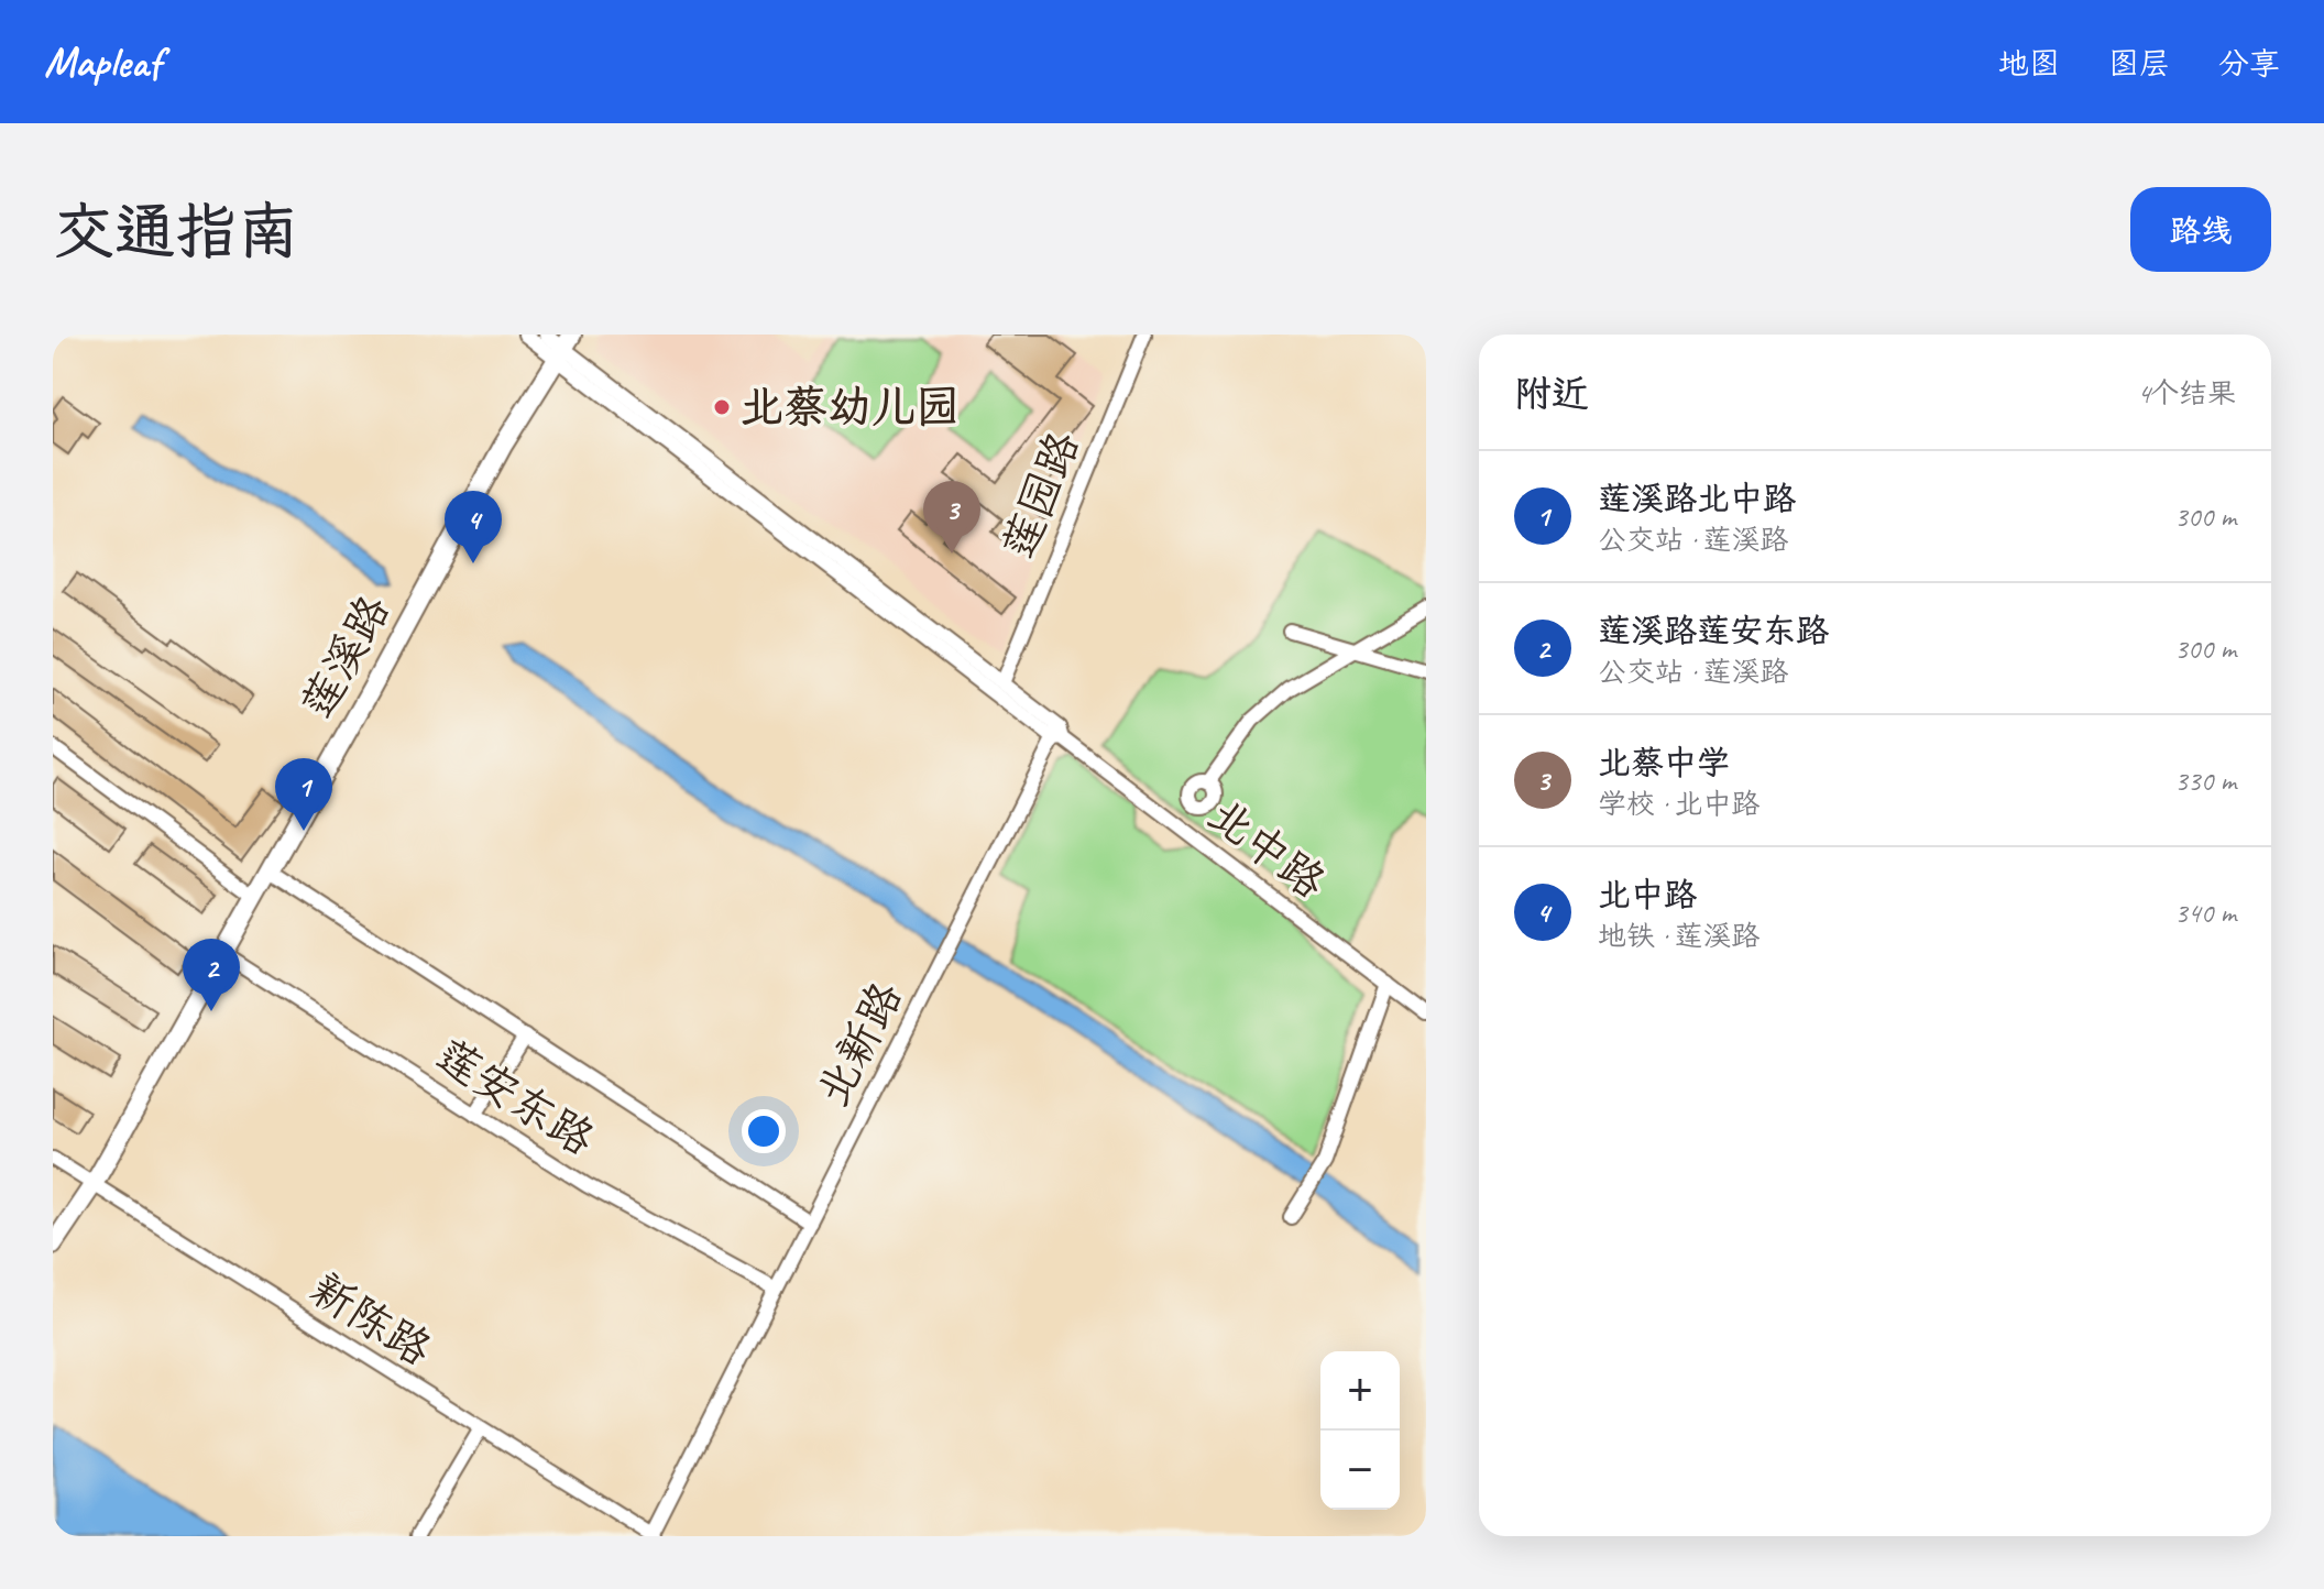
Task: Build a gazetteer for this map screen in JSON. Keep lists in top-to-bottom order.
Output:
{
  "streets": {
    "main road": ["莲溪路"],
    "street": [
      "莲园路",
      "北中路",
      "北新路",
      "莲安东路",
      "新陈路"
    ]
  },
  "crossings": [
    ["莲园路", "北中路"],
    ["莲溪路", "北中路"],
    ["莲溪路", "莲安东路"],
    ["莲溪路", "新陈路"],
    ["北中路", "北新路"],
    ["北新路", "莲安东路"],
    ["北新路", "新陈路"]
  ],
  "places": ["北蔡幼儿园"],
  "page": {
    "header": "Mapleaf",
    "nav": ["地图", "图层", "分享"],
    "buttons": "路线",
    "title": "交通指南",
    "heading": ["附近", "4个结果"],
    "list": [
      {
        "mark": "1",
        "name": "莲溪路北中路",
        "note": "公交站 · 莲溪路",
        "value": "300 m"
      },
      {
        "mark": "2",
        "name": "莲溪路莲安东路",
        "note": "公交站 · 莲溪路",
        "value": "300 m"
      },
      {
        "mark": "3",
        "name": "北蔡中学",
        "note": "学校 · 北中路",
        "value": "330 m"
      },
      {
        "mark": "4",
        "name": "北中路",
        "note": "地铁 · 莲溪路",
        "value": "340 m"
      }
    ],
    "pins": [
      "3",
      "4",
      "1",
      "2"
    ],
    "map_buttons": ["+", "−"]
  }
}
